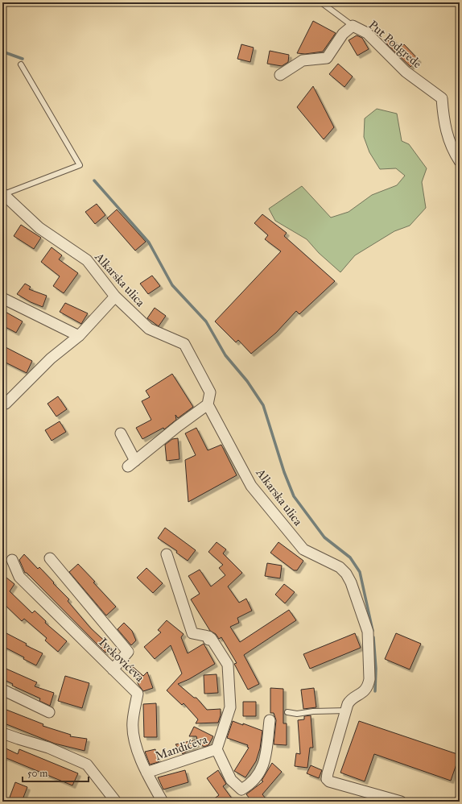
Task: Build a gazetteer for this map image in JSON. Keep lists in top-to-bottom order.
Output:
{
  "streets": {
    "street": [
      "Put Podgrede",
      "Alkarska ulica",
      "Ivekovićeva",
      "Mandićeva"
    ]
  },
  "crossings": [
    ["Ivekovićeva", "Mandićeva"]
  ],
  "scale_bar": "50 m"
}
